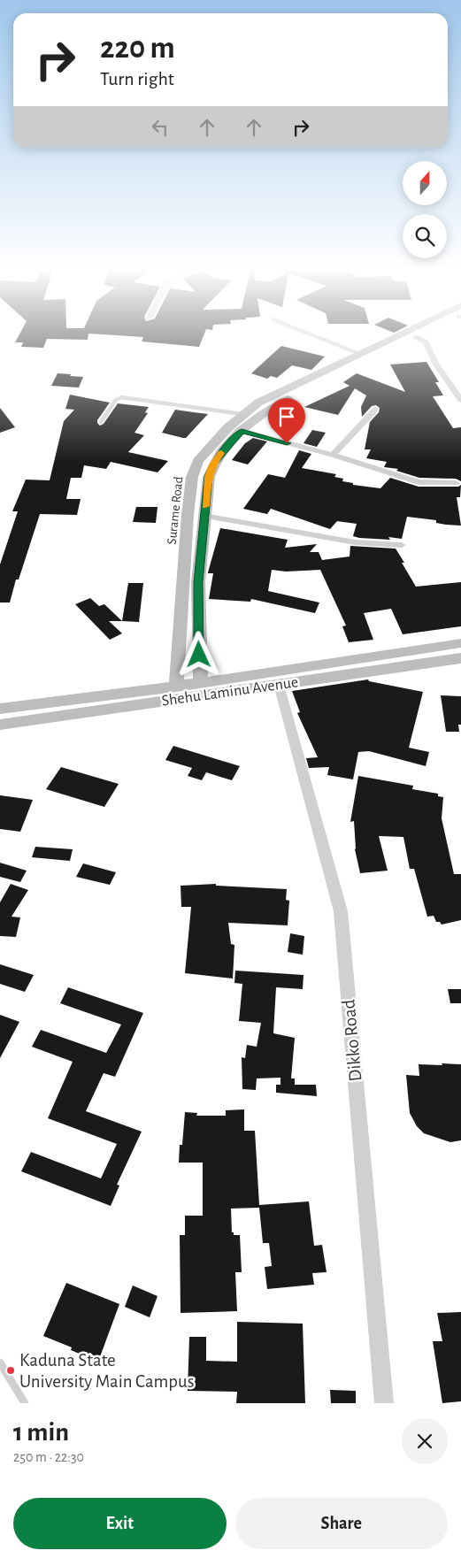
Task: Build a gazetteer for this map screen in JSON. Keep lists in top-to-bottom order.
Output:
{
  "streets": {
    "street": ["Surame Road", "Shehu Laminu Avenue", "Dikko Road"]
  },
  "crossings": [
    ["Surame Road", "Shehu Laminu Avenue"],
    ["Shehu Laminu Avenue", "Dikko Road"]
  ],
  "places": ["Kaduna State University Main Campus"],
  "north": "top",
  "page": {
    "turn": ["220 m", "Turn right"],
    "heading": ["1 min", "250 m · 22:30"],
    "buttons": ["Exit", "Share"]
  }
}
